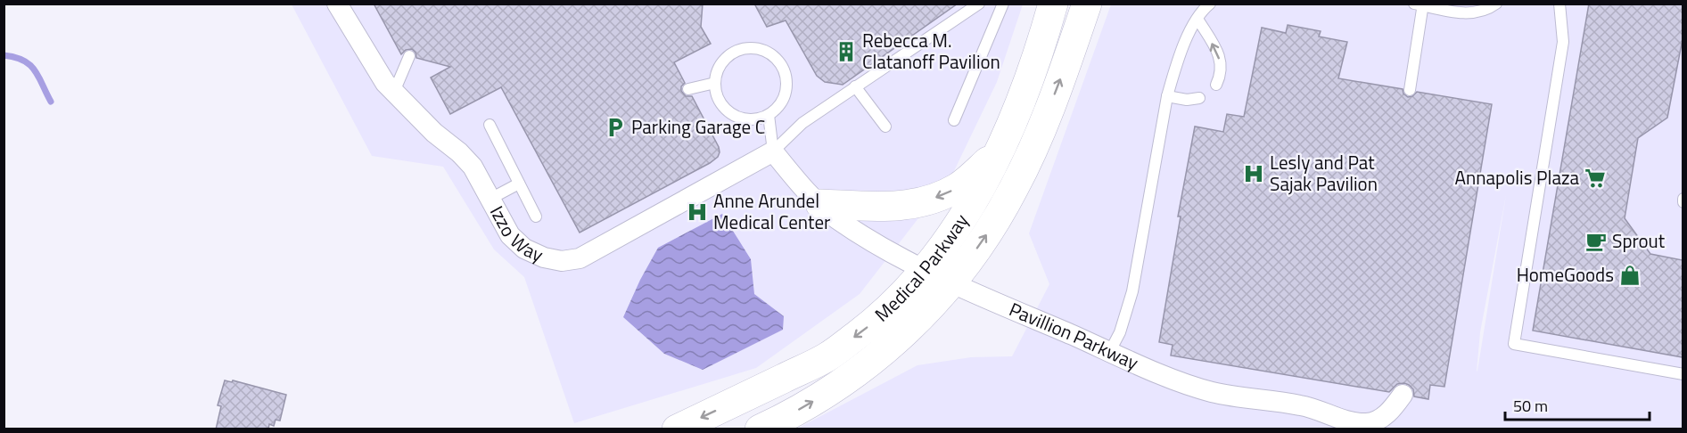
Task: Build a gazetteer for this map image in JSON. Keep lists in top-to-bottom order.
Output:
{
  "streets": {
    "main road": ["Medical Parkway"],
    "street": ["Izzo Way", "Pavillion Parkway"]
  },
  "crossings": [
    ["Izzo Way", "Pavillion Parkway"],
    ["Medical Parkway", "Pavillion Parkway"]
  ],
  "places": {
    "building": ["Rebecca M. Clatanoff Pavilion"],
    "parking": ["Parking Garage C"],
    "hospital": ["Lesly and Pat Sajak Pavilion", "Anne Arundel Medical Center"],
    "supermarket": ["Annapolis Plaza"],
    "cafe": ["Sprout"],
    "shop": ["HomeGoods"]
  },
  "scale_bar": "50 m"
}
